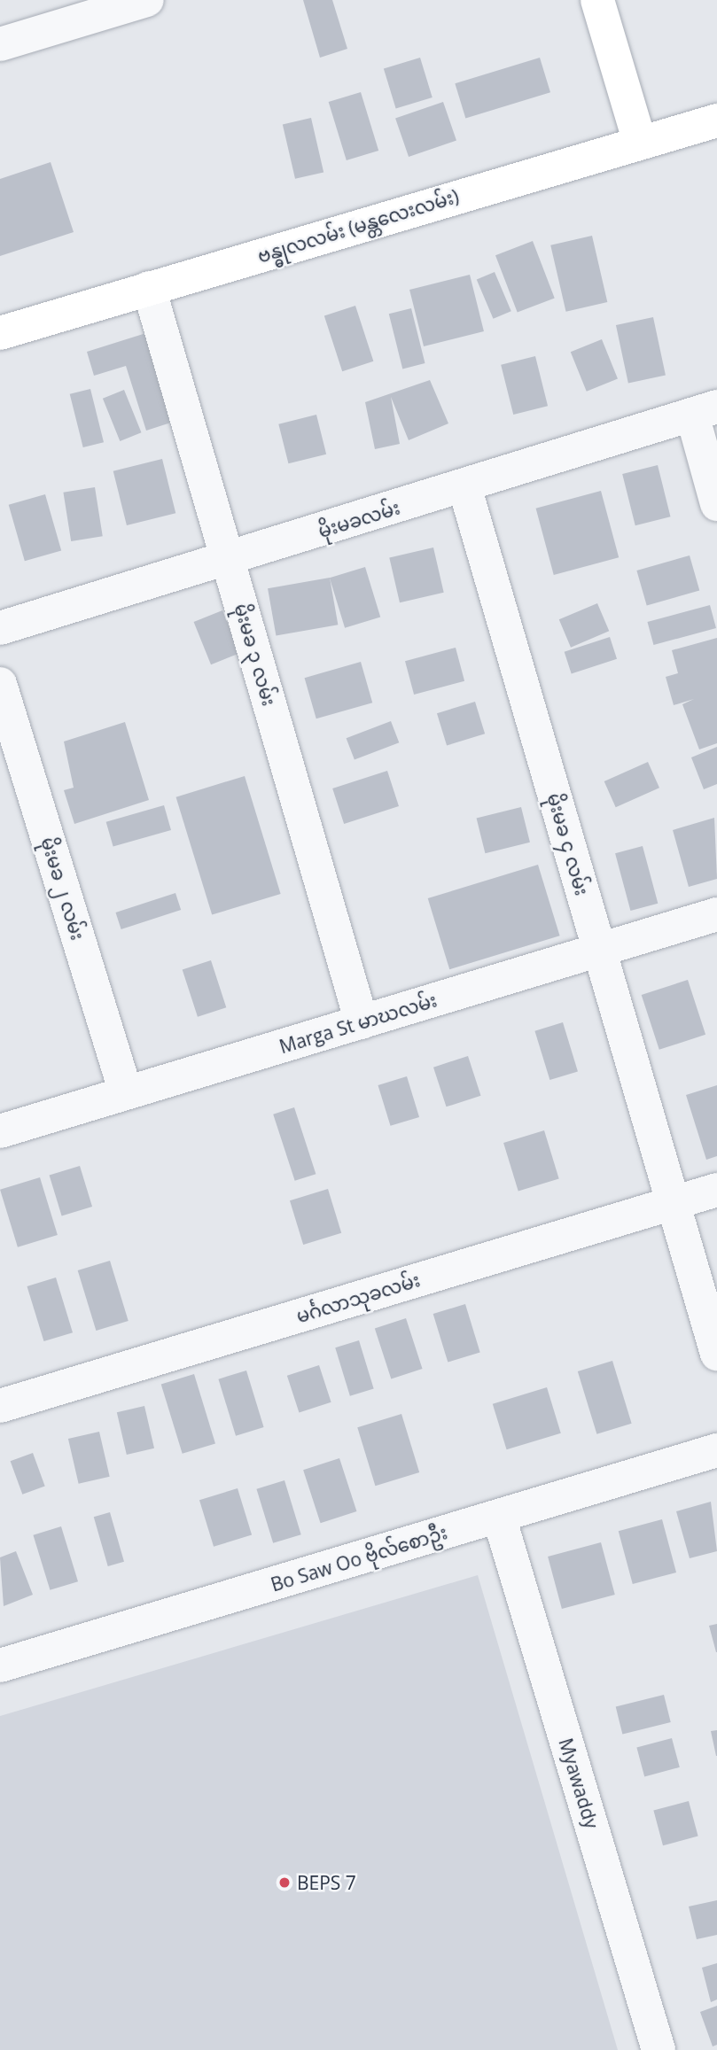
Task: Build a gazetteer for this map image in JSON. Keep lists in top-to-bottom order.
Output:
{
  "streets": {
    "street": [
      "ဗန္ဓုလလမ်း (မန္တလေးလမ်း)",
      "မိုးမခလမ်း",
      "မိုးမခ ၃ လမ်း",
      "မိုးမခ ၄ လမ်း",
      "မိုးမခ ၂ လမ်း",
      "Marga St မာဃလမ်း",
      "မင်္ဂလာသုခလမ်း",
      "Bo Saw Oo ဗိုလ်စောဦး",
      "Myawaddy"
    ]
  },
  "crossings": [
    ["ဗန္ဓုလလမ်း (မန္တလေးလမ်း)", "မိုးမခ ၃ လမ်း"],
    ["မိုးမခလမ်း", "မိုးမခ ၃ လမ်း"],
    ["မိုးမခလမ်း", "မိုးမခ ၄ လမ်း"],
    ["မိုးမခ ၃ လမ်း", "Marga St မာဃလမ်း"],
    ["မိုးမခ ၄ လမ်း", "Marga St မာဃလမ်း"],
    ["မိုးမခ ၄ လမ်း", "မင်္ဂလာသုခလမ်း"],
    ["မိုးမခ ၂ လမ်း", "Marga St မာဃလမ်း"],
    ["Bo Saw Oo ဗိုလ်စောဦး", "Myawaddy"]
  ],
  "places": ["BEPS 7"]
}
